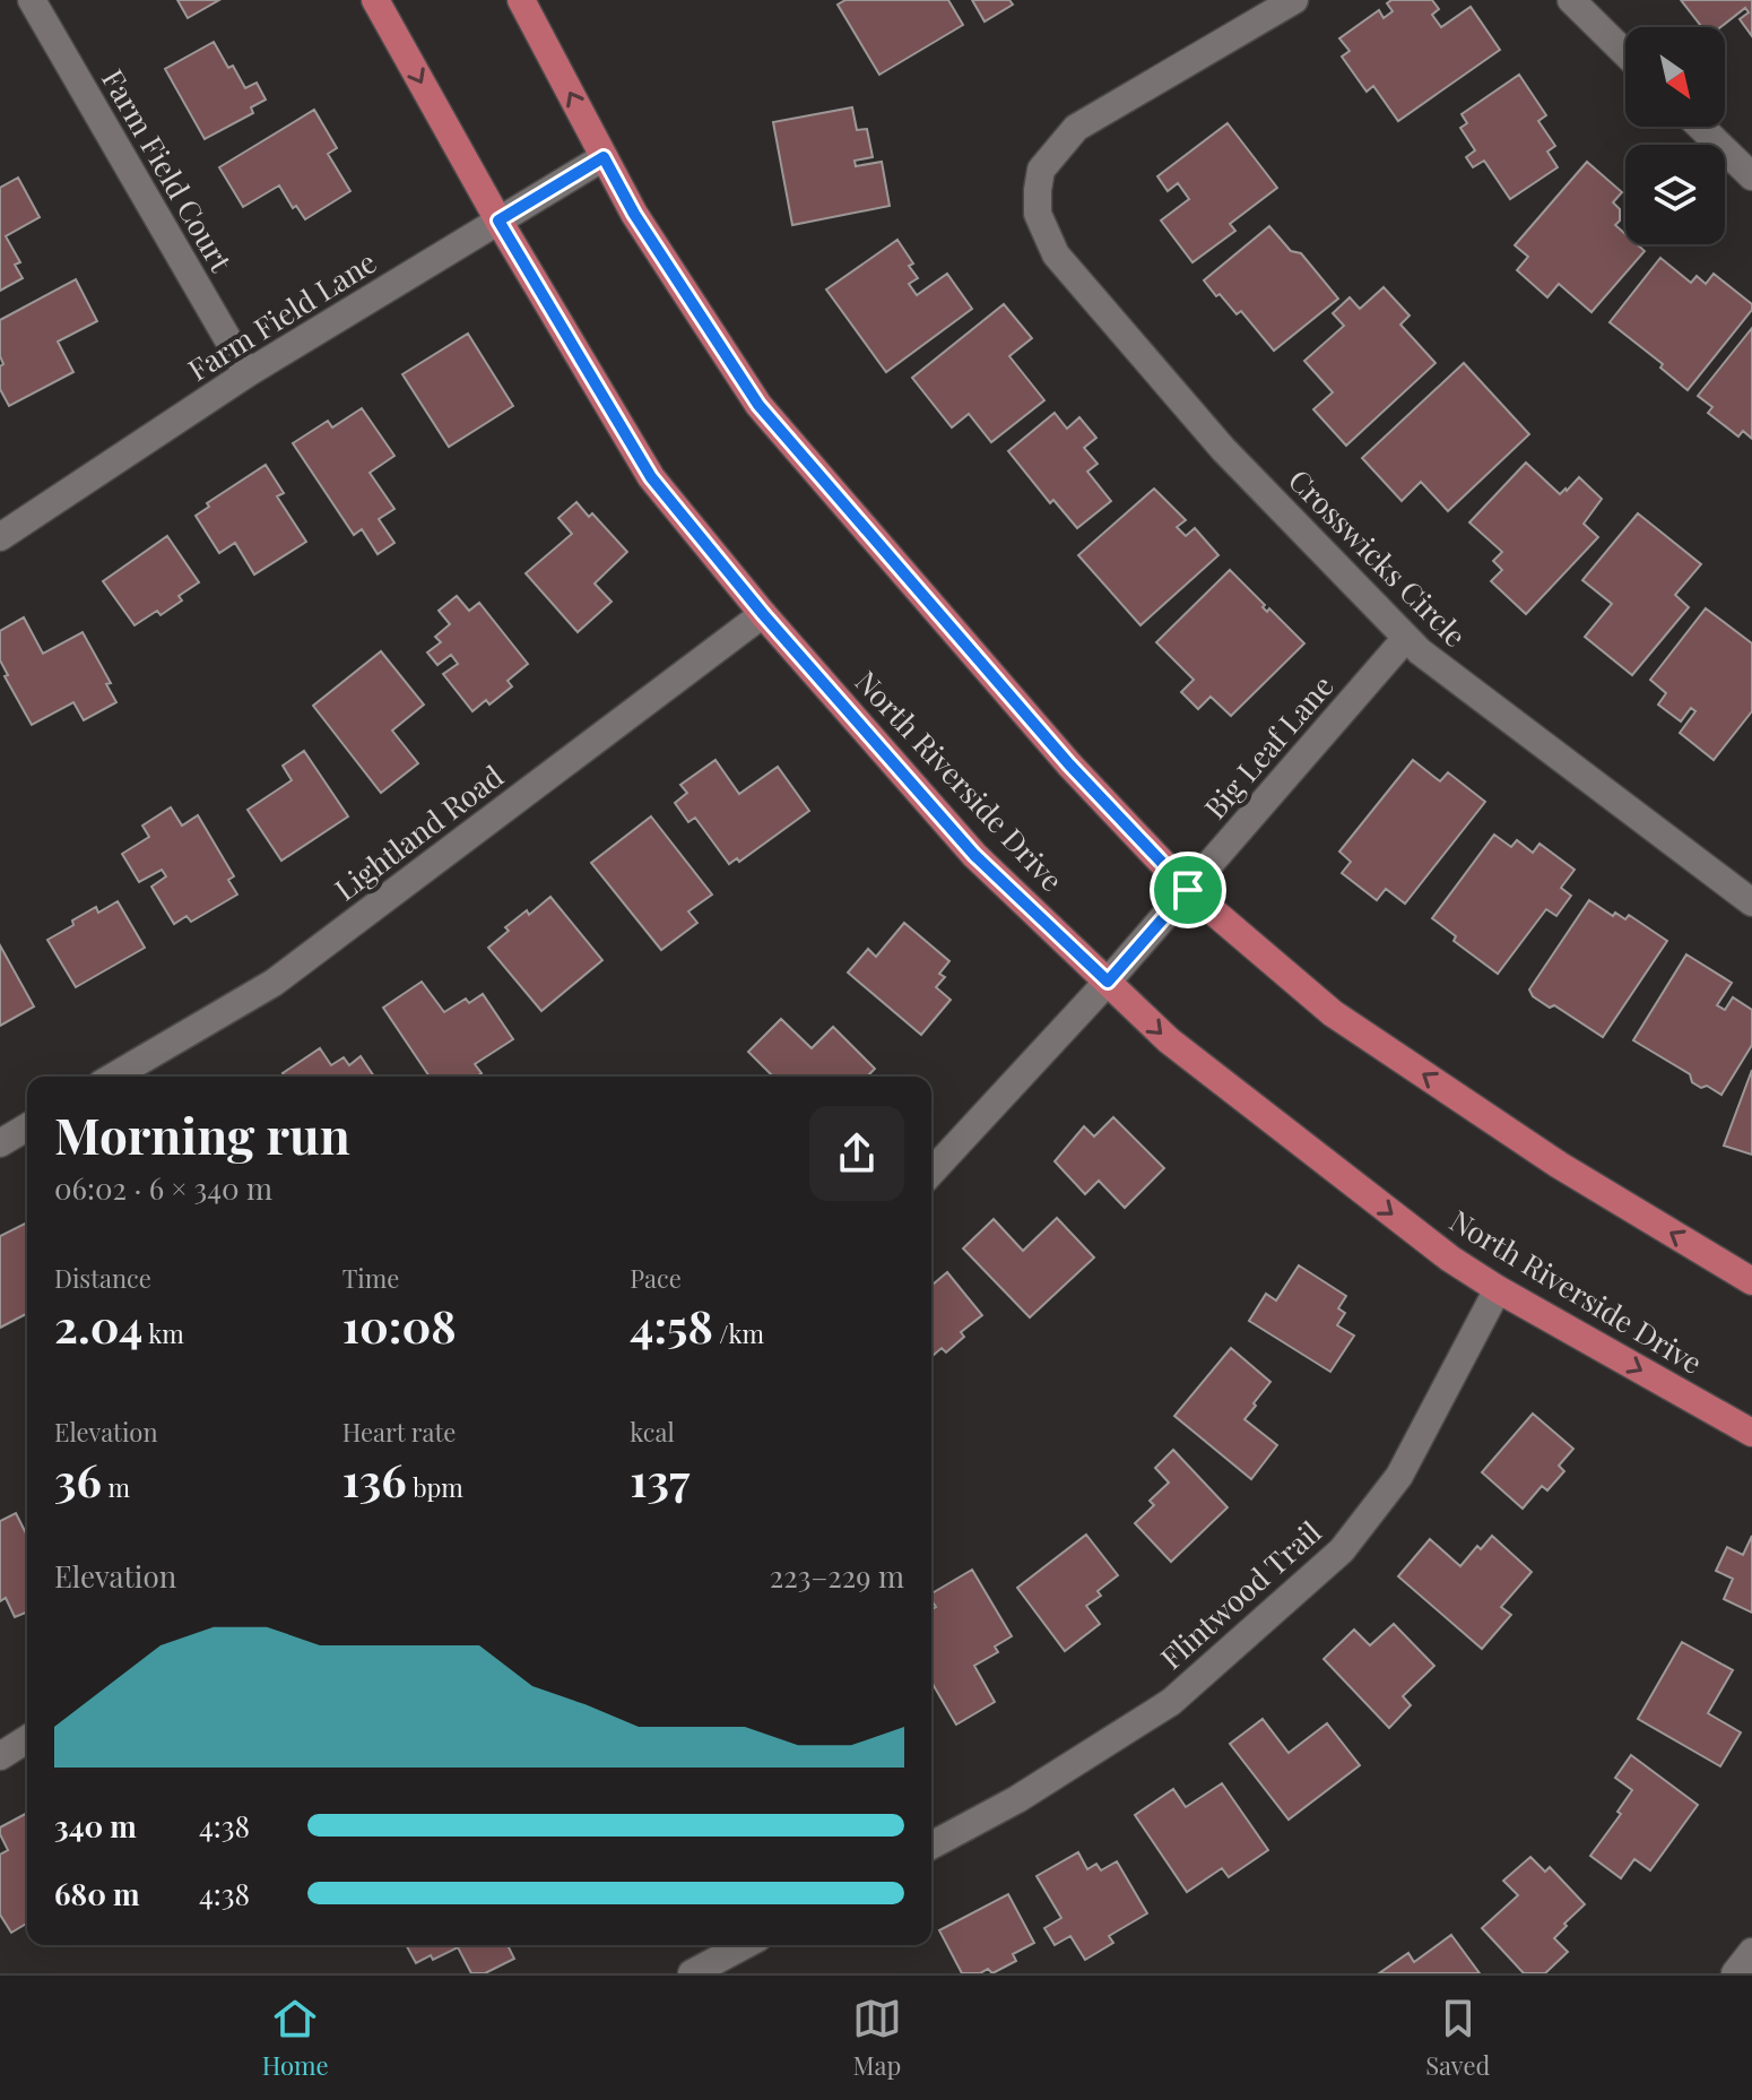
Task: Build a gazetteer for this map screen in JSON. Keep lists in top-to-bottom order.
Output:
{
  "streets": {
    "main road": ["North Riverside Drive"],
    "street": [
      "Farm Field Court",
      "Farm Field Lane",
      "Crosswicks Circle",
      "Big Leaf Lane",
      "Lightland Road",
      "Flintwood Trail"
    ]
  },
  "crossings": [
    ["Farm Field Court", "Farm Field Lane"],
    ["Farm Field Lane", "North Riverside Drive"],
    ["Crosswicks Circle", "Big Leaf Lane"],
    ["Big Leaf Lane", "North Riverside Drive"],
    ["North Riverside Drive", "Lightland Road"],
    ["North Riverside Drive", "Flintwood Trail"]
  ],
  "north": "bottom right",
  "page": {
    "heading": ["Morning run", "06:02 · 6 × 340 m"],
    "stats": [
      ["Distance", "2.04 km"],
      ["Time", "10:08"],
      ["Pace", "4:58 /km"],
      ["Elevation", "36 m"],
      ["Heart rate", "136 bpm"],
      ["kcal", "137"]
    ],
    "chart": ["Elevation", "223–229 m"],
    "list": [
      {
        "name": "340 m",
        "note": "4:38"
      },
      {
        "name": "680 m",
        "note": "4:38"
      }
    ],
    "tabs": ["Home", "Map", "Saved"]
  }
}
